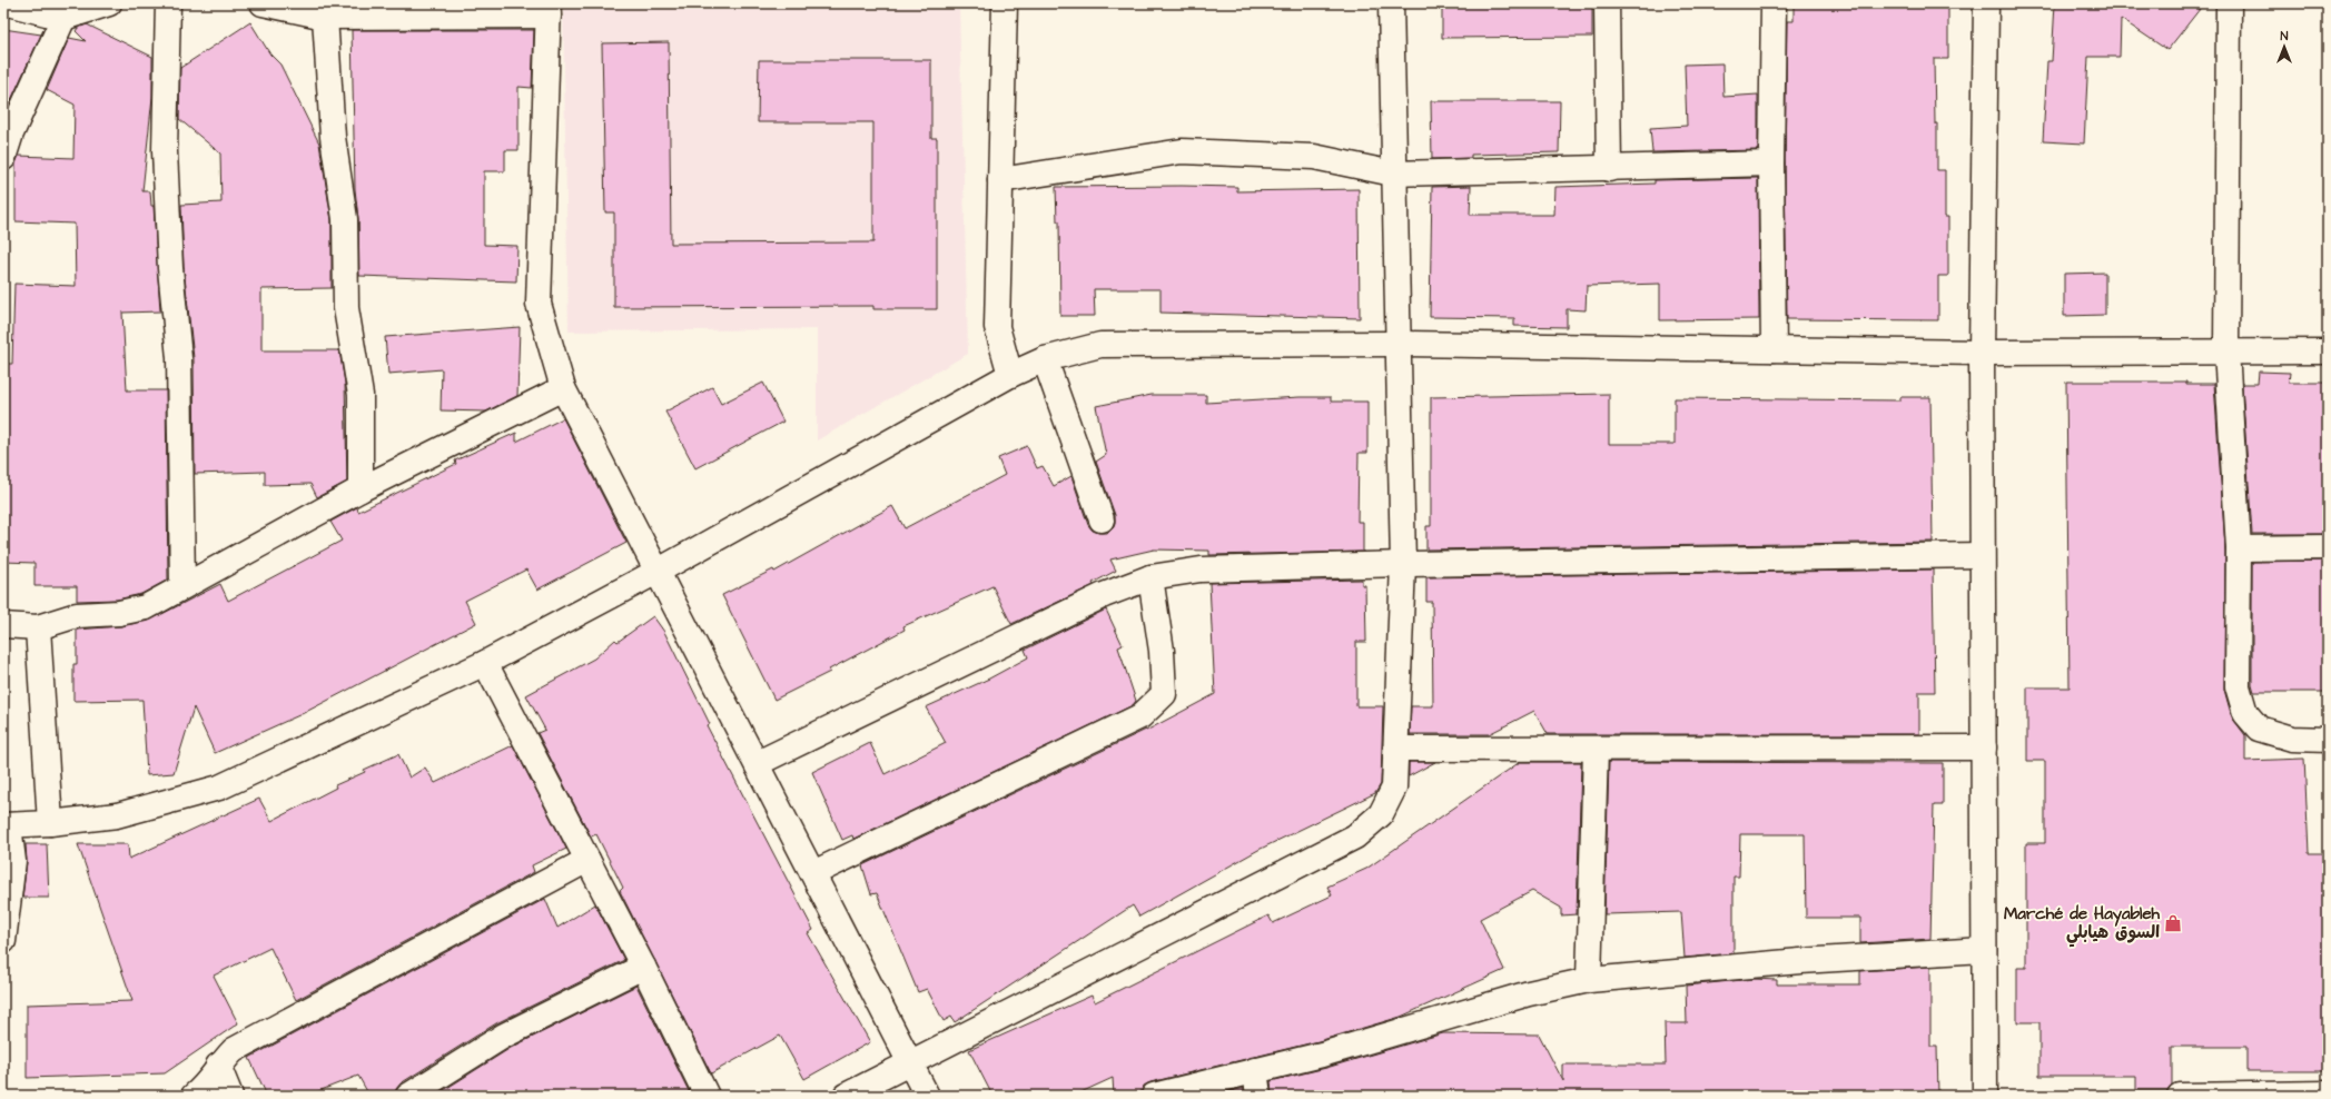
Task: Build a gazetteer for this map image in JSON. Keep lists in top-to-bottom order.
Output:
{
  "places": {
    "shop": ["Marché de Hayableh السوق هيابلي"]
  },
  "north": "top"
}
